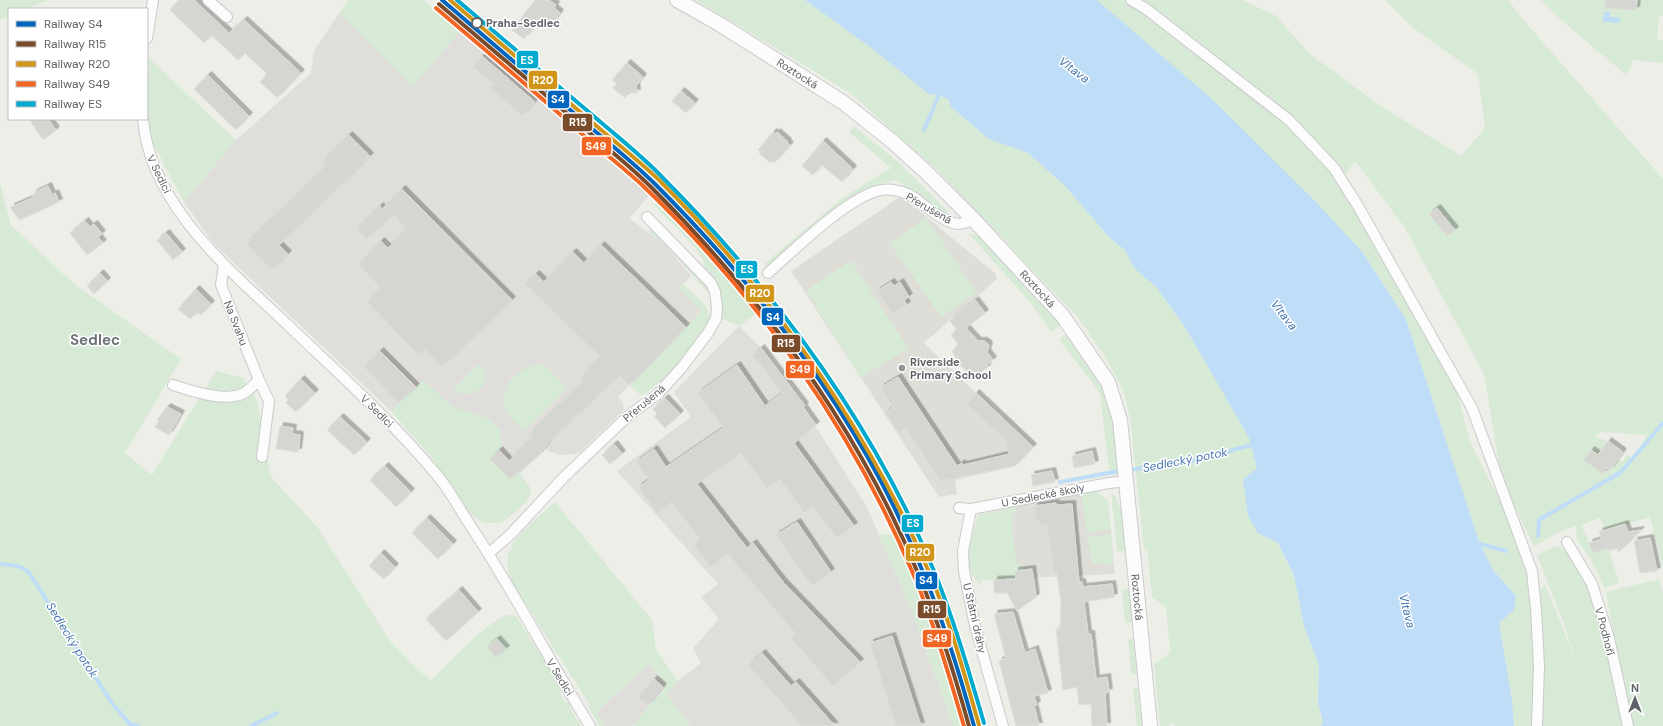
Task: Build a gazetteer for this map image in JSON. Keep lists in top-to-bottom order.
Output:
{
  "streets": {
    "main road": ["Roztocká"],
    "street": [
      "V Sedlci",
      "Přerušená",
      "Na Svahu",
      "U Sedlecké školy",
      "U Státní dráhy",
      "V Podhoří"
    ]
  },
  "crossings": [
    ["Roztocká", "Přerušená"],
    ["Roztocká", "U Sedlecké školy"],
    ["V Sedlci", "Přerušená"],
    ["V Sedlci", "Na Svahu"],
    ["U Sedlecké školy", "U Státní dráhy"]
  ],
  "districts": ["Sedlec"],
  "water": ["Vltava", "Sedlecký potok"],
  "places": ["Praha-Sedlec", "Riverside Primary School"],
  "lines": [
    "rail line S4",
    "rail line R20",
    "rail line ES",
    "rail line R15",
    "rail line S49"
  ],
  "legend": [
    "Railway S4",
    "Railway R15",
    "Railway R20",
    "Railway S49",
    "Railway ES"
  ],
  "north": "top"
}
